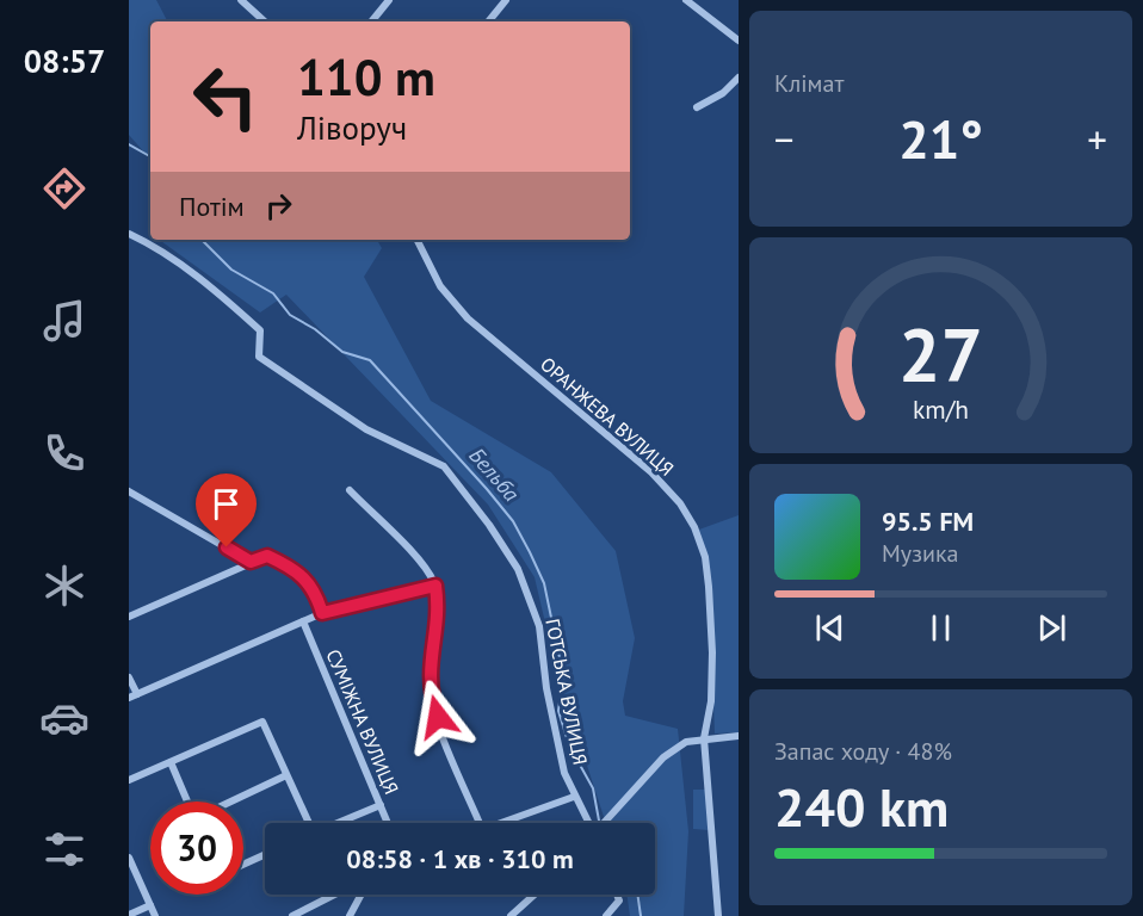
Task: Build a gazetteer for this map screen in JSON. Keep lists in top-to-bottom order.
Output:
{
  "streets": {
    "street": ["ОРАНЖЕВА ВУЛИЦЯ", "ГОТСЬКА ВУЛИЦЯ", "СУМІЖНА ВУЛИЦЯ"]
  },
  "water": ["Бельба"],
  "page": {
    "tabs": "08:57",
    "tile": [
      "Клімат",
      ["Запас ходу · 48%", "240 km"]
    ],
    "turn": ["110 m", "Ліворуч"],
    "heat": ["−", "21°", "+"],
    "then": "Потім",
    "song": ["95.5 FM", "Музика"],
    "limit": "30",
    "trip": "08:58 · 1 хв · 310 m",
    "gauge": ["27", "km/h"]
  }
}
